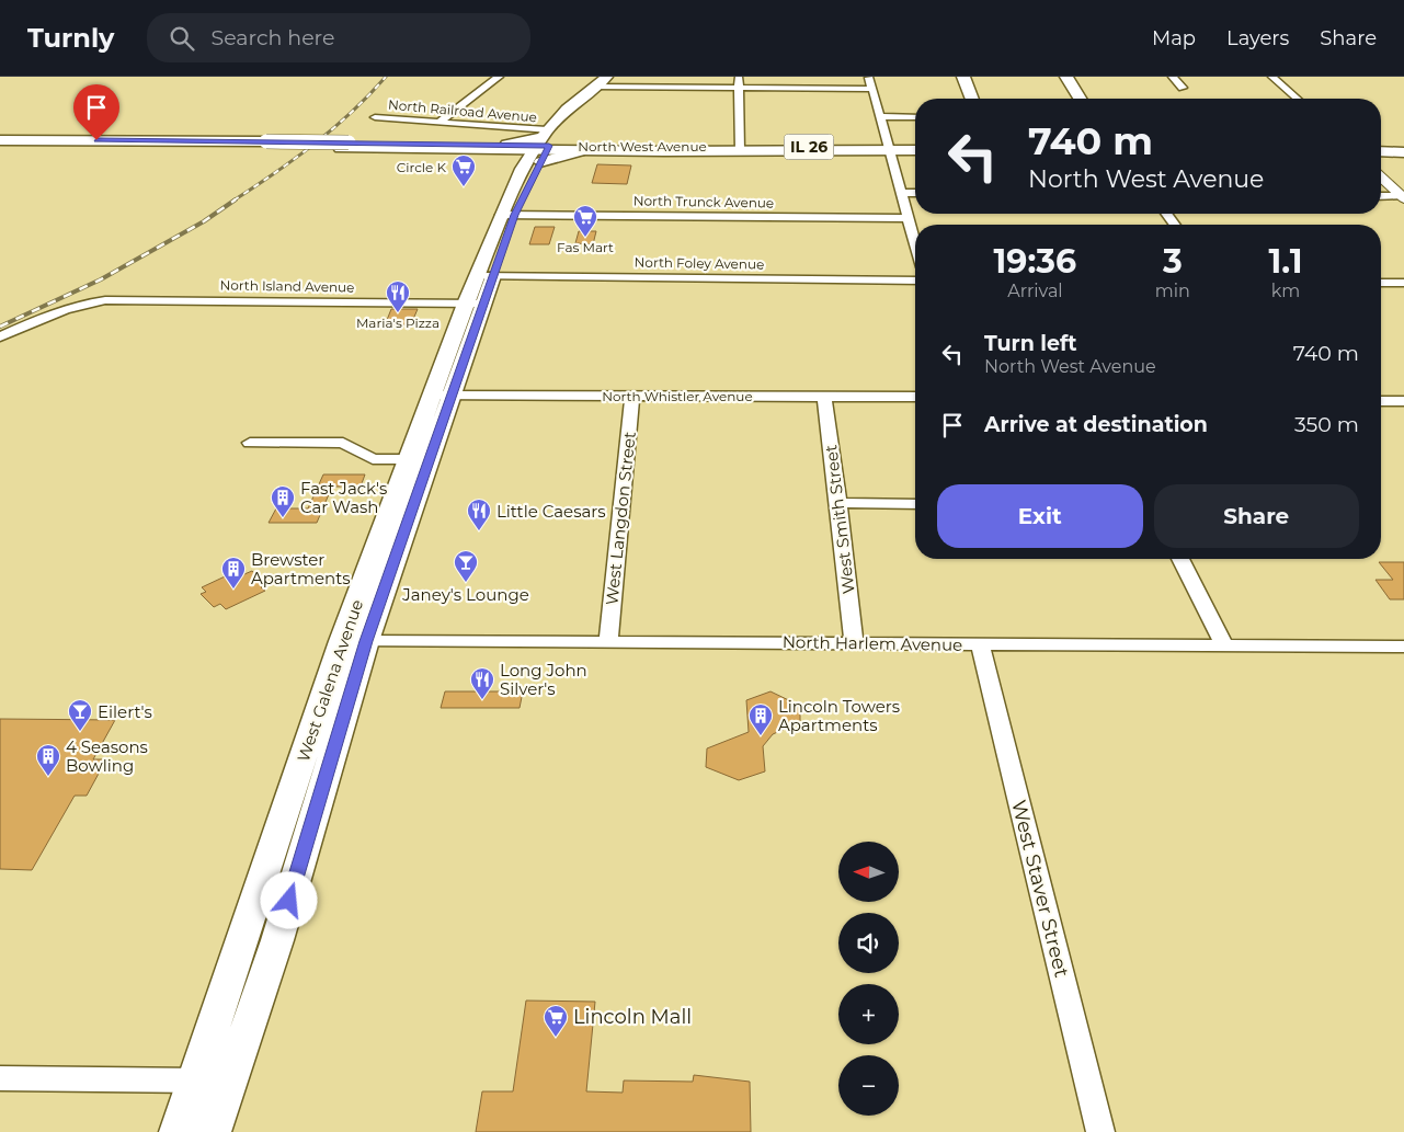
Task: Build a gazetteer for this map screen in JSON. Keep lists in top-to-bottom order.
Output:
{
  "streets": {
    "main road": ["North West Avenue", "IL 26", "West Galena Avenue"],
    "street": [
      "North Railroad Avenue",
      "North Trunck Avenue",
      "North Foley Avenue",
      "North Island Avenue",
      "North Whistler Avenue",
      "West Langdon Street",
      "West Smith Street",
      "North Harlem Avenue",
      "West Staver Street"
    ]
  },
  "crossings": [
    ["North Railroad Avenue", "North West Avenue"],
    ["North Railroad Avenue", "West Galena Avenue"],
    ["North West Avenue", "West Galena Avenue"],
    ["North Trunck Avenue", "West Galena Avenue"],
    ["North Foley Avenue", "West Galena Avenue"],
    ["North Island Avenue", "West Galena Avenue"],
    ["North Whistler Avenue", "West Langdon Street"],
    ["North Whistler Avenue", "West Smith Street"],
    ["North Whistler Avenue", "West Galena Avenue"],
    ["West Langdon Street", "North Harlem Avenue"],
    ["West Smith Street", "North Harlem Avenue"],
    ["North Harlem Avenue", "West Galena Avenue"],
    ["North Harlem Avenue", "West Staver Street"]
  ],
  "places": {
    "supermarket": ["Circle K", "Fas Mart", "Lincoln Mall"],
    "restaurant": ["Maria's Pizza", "Little Caesars", "Long John Silver's"],
    "building": [
      "Fast Jack's Car Wash",
      "Brewster Apartments",
      "Lincoln Towers Apartments",
      "4 Seasons Bowling"
    ],
    "bar": ["Janey's Lounge", "Eilert's"]
  },
  "north": "left",
  "page": {
    "header": "Turnly",
    "search": "Search here",
    "nav": ["Map", "Layers", "Share"],
    "turn": ["740 m", "North West Avenue"],
    "eta": [
      "19:36",
      "Arrival",
      "3",
      "min",
      "1.1",
      "km"
    ],
    "list": [
      {
        "name": "Turn left",
        "note": "North West Avenue",
        "value": "740 m"
      },
      {
        "name": "Arrive at destination",
        "value": "350 m"
      }
    ],
    "buttons": ["Exit", "Share"],
    "map_buttons": ["+", "−"]
  }
}
